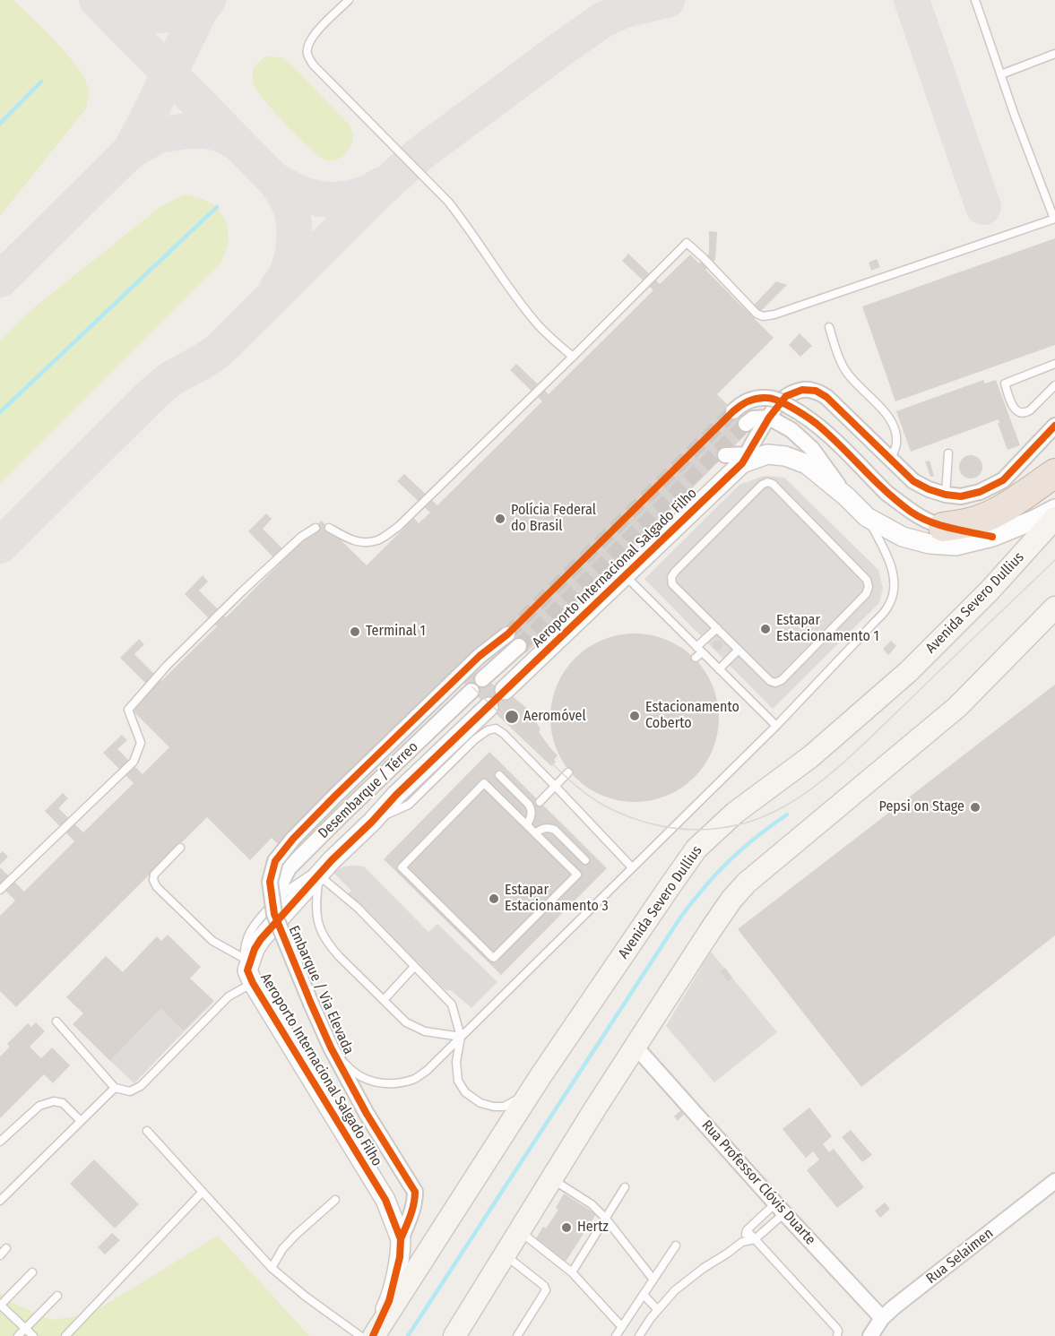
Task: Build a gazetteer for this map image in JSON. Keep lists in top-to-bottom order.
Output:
{
  "streets": {
    "main road": ["Avenida Severo Dullius"],
    "street": [
      "Aeroporto Internacional Salgado Filho",
      "Desembarque / Térreo",
      "Embarque / Via Elevada",
      "Rua Professor Clóvis Duarte",
      "Rua Selaimen"
    ]
  },
  "crossings": [
    ["Aeroporto Internacional Salgado Filho", "Avenida Severo Dullius"],
    ["Aeroporto Internacional Salgado Filho", "Embarque / Via Elevada"],
    ["Rua Professor Clóvis Duarte", "Rua Selaimen"]
  ],
  "places": [
    "Polícia Federal do Brasil",
    "Estapar Estacionamento 1",
    "Terminal 1",
    "Estacionamento Coberto",
    "Aeromóvel",
    "Pepsi on Stage",
    "Estapar Estacionamento 3",
    "Hertz"
  ]
}
